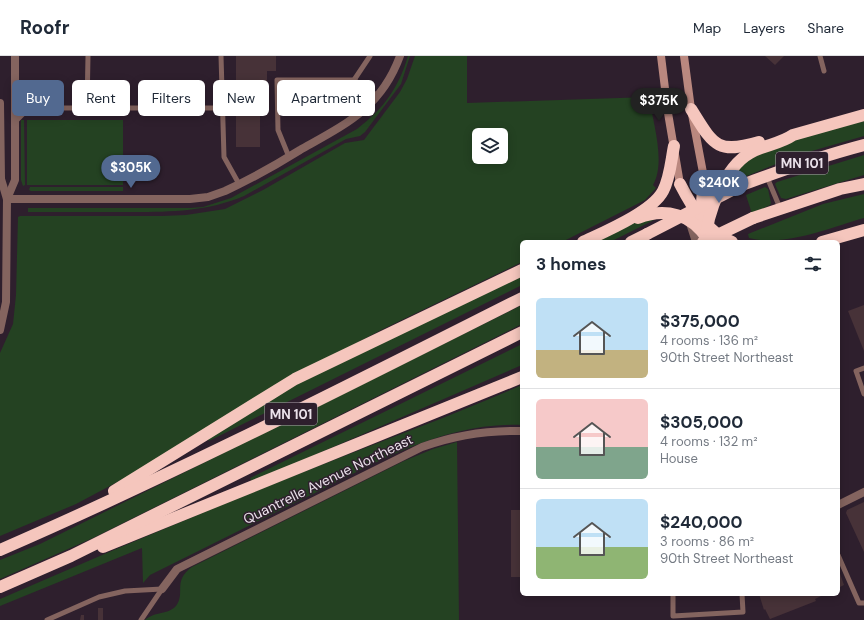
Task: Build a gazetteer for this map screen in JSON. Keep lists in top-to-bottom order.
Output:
{
  "streets": {
    "highway": ["MN 101"],
    "street": ["Quantrelle Avenue Northeast"]
  },
  "page": {
    "header": "Roofr",
    "nav": ["Map", "Layers", "Share"],
    "chip": [
      "Buy",
      "Rent",
      "Filters",
      "New",
      "Apartment"
    ],
    "price": ["$375K", "$305K", "$240K"],
    "heading": "3 homes",
    "list": [
      {
        "name": "$375,000",
        "note": "4 rooms · 136 m² · 90th Street Northeast"
      },
      {
        "name": "$305,000",
        "note": "4 rooms · 132 m² · House"
      },
      {
        "name": "$240,000",
        "note": "3 rooms · 86 m² · 90th Street Northeast"
      }
    ]
  }
}
